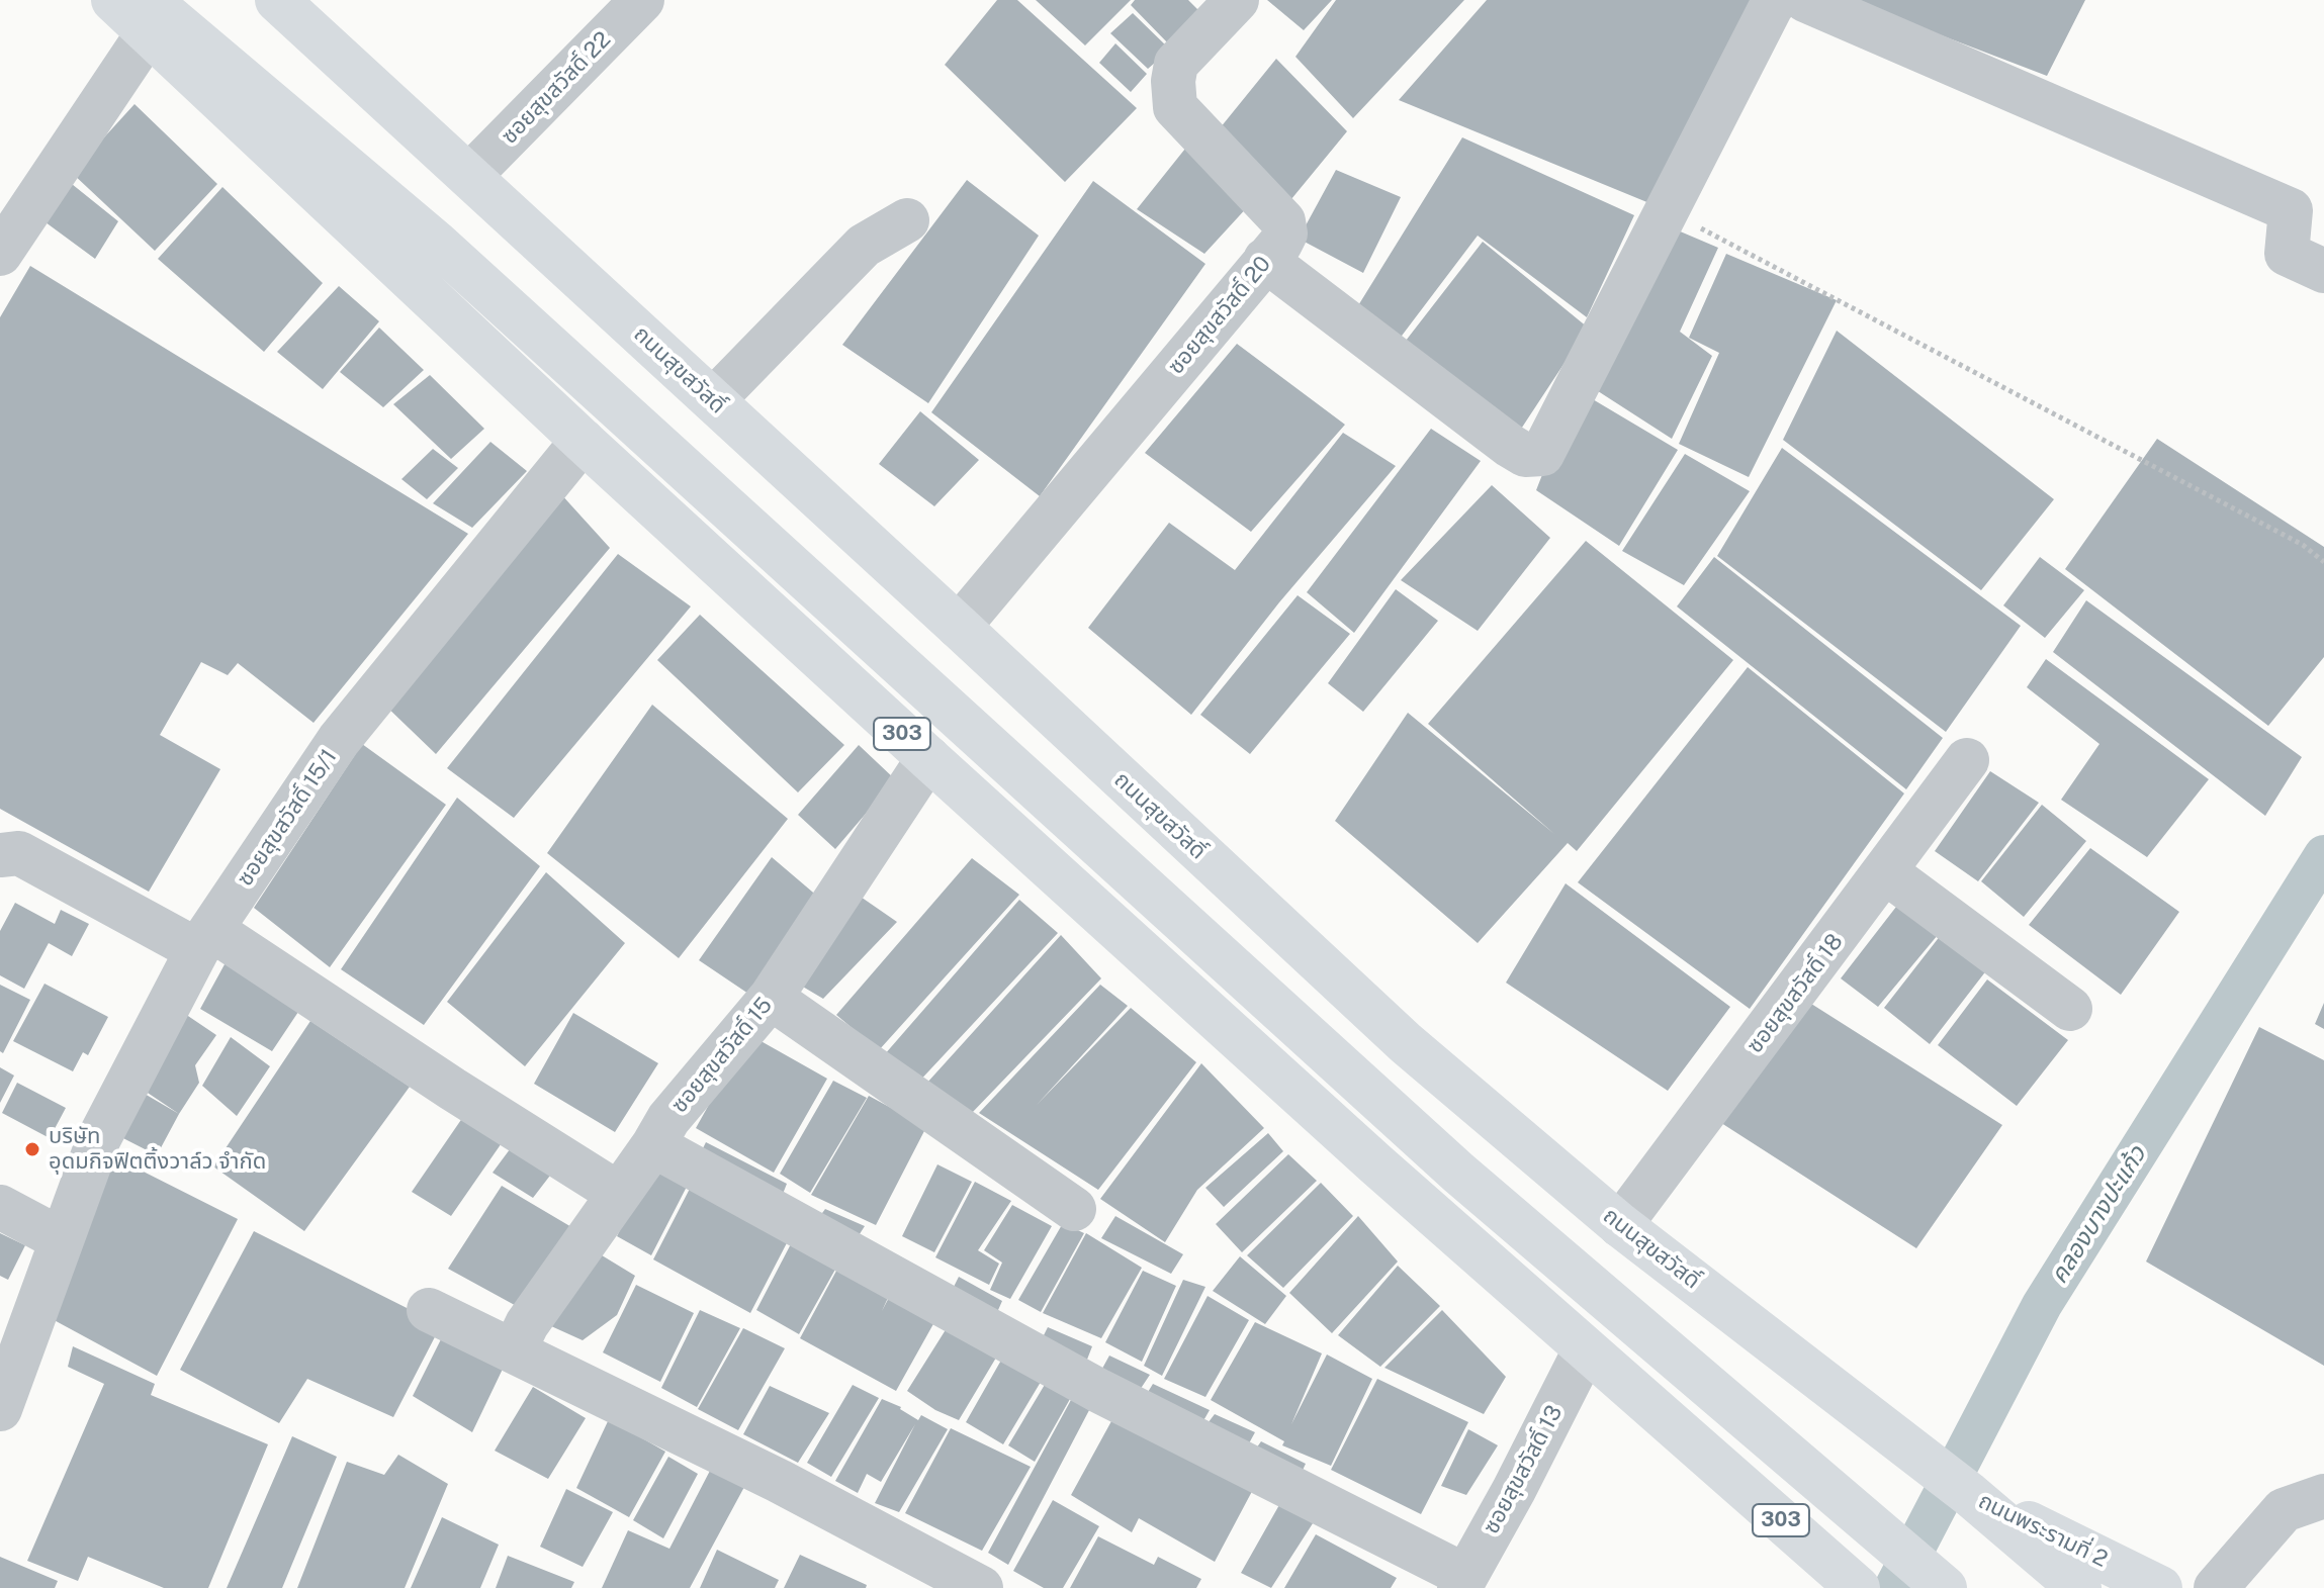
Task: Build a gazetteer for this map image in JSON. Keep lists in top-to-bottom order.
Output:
{
  "streets": {
    "main road": ["ถนนสุขสวัสดิ์", "303", "ถนนพระรามที่ 2"],
    "street": [
      "ซอยสุขสวัสดิ์ 22",
      "ซอยสุขสวัสดิ์ 20",
      "ซอยสุขสวัสดิ์ 15/1",
      "ซอยสุขสวัสดิ์ 18",
      "ซอยสุขสวัสดิ์ 15",
      "ซอยสุขสวัสดิ์ 13"
    ]
  },
  "crossings": [
    ["ซอยสุขสวัสดิ์ 22", "ถนนสุขสวัสดิ์"],
    ["ซอยสุขสวัสดิ์ 20", "ถนนสุขสวัสดิ์"],
    ["ถนนสุขสวัสดิ์", "ซอยสุขสวัสดิ์ 18"],
    ["ถนนสุขสวัสดิ์", "ถนนพระรามที่ 2"],
    ["303", "ซอยสุขสวัสดิ์ 15/1"],
    ["303", "ซอยสุขสวัสดิ์ 15"],
    ["303", "ซอยสุขสวัสดิ์ 13"]
  ],
  "water": ["คลองบางปะแก้ว"],
  "places": ["บริษัท อุดมกิจฟิตติ้งวาล์ว จำกัด"]
}
